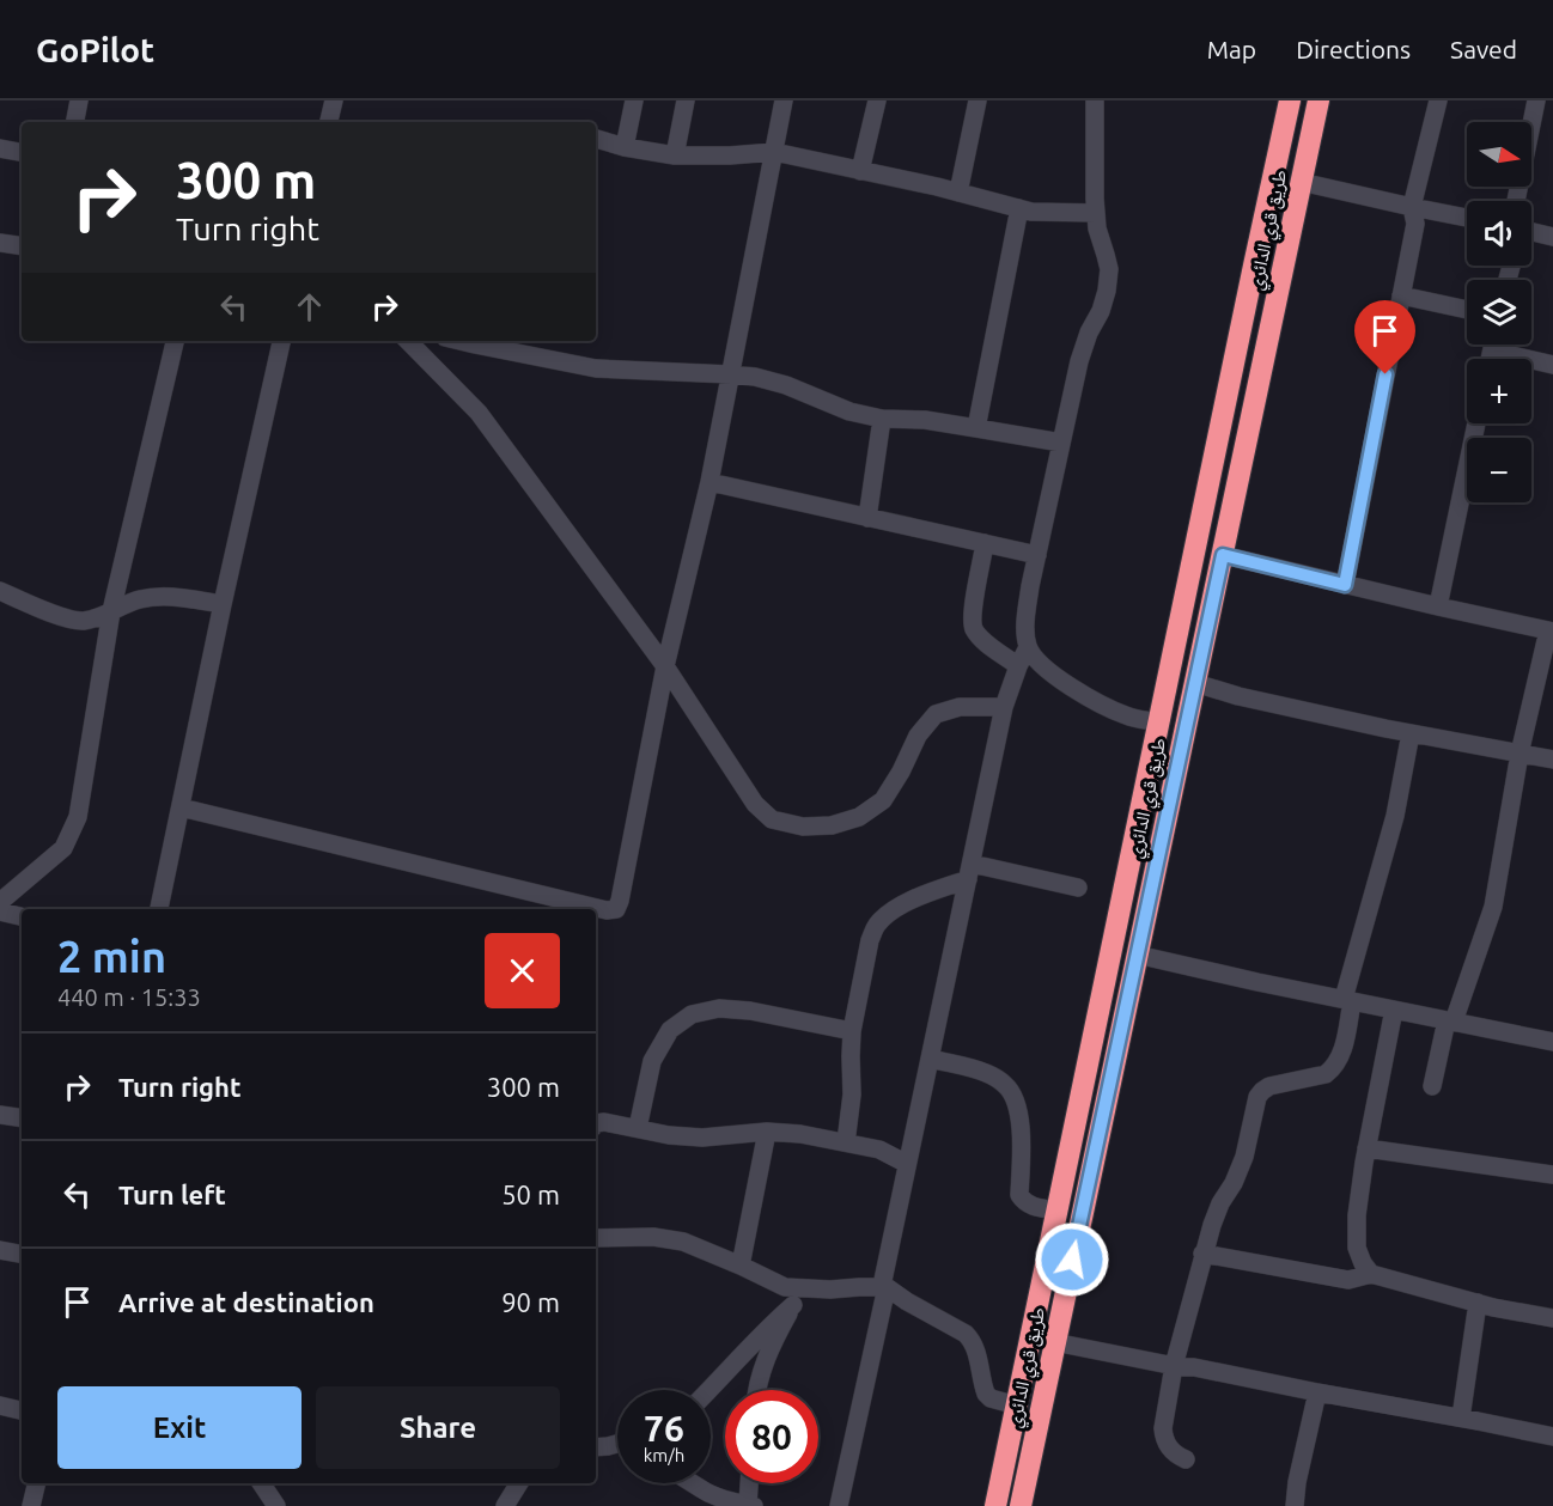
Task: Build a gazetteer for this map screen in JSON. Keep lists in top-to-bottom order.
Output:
{
  "streets": {
    "highway": ["طريق قري الدائري"]
  },
  "north": "right",
  "page": {
    "header": "GoPilot",
    "nav": ["Map", "Directions", "Saved"],
    "map_buttons": ["+", "−"],
    "turn": ["300 m", "Turn right"],
    "heading": ["2 min", "440 m · 15:33"],
    "list": [
      {
        "name": "Turn right",
        "value": "300 m"
      },
      {
        "name": "Turn left",
        "value": "50 m"
      },
      {
        "name": "Arrive at destination",
        "value": "90 m"
      }
    ],
    "buttons": ["Exit", "Share"],
    "speed": "76 km/h",
    "limit": "80"
  }
}
